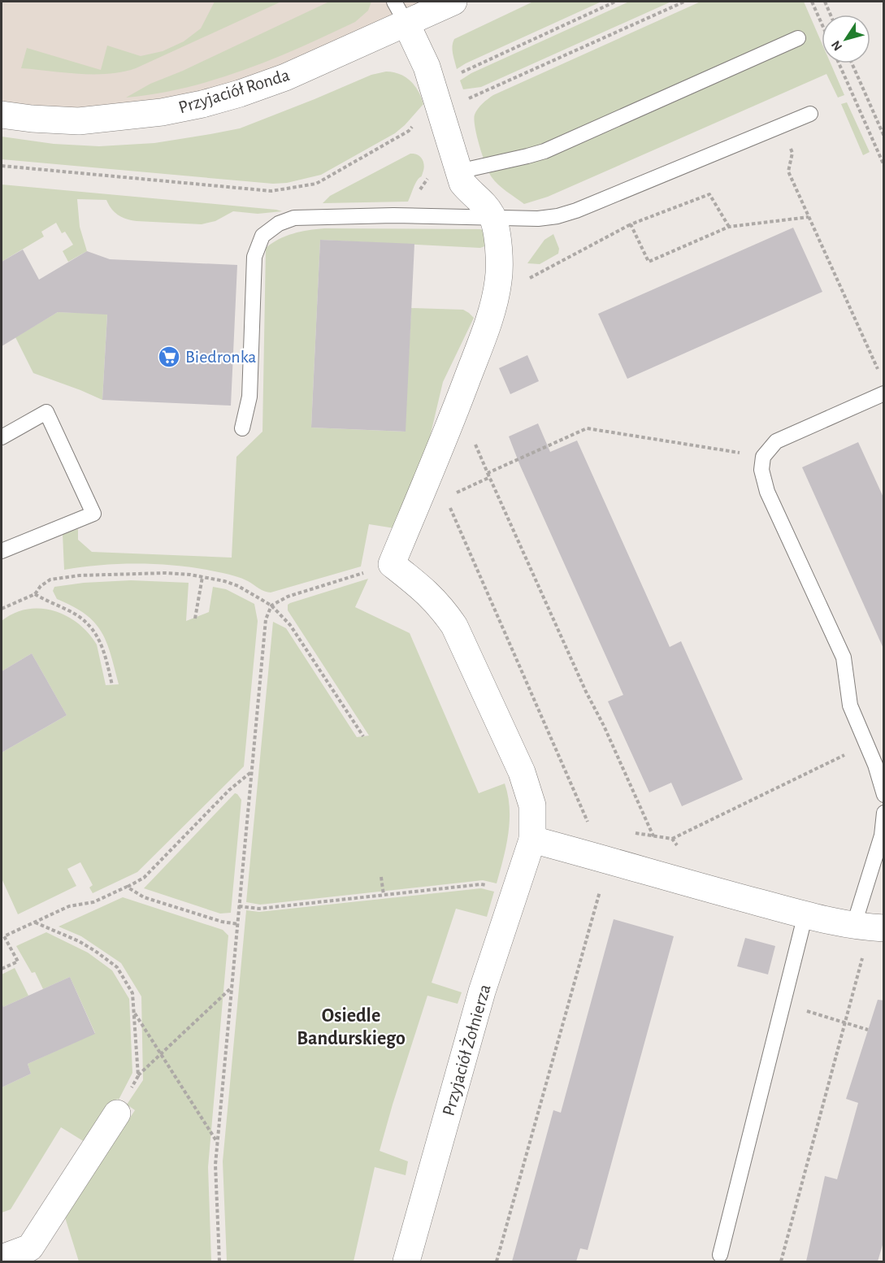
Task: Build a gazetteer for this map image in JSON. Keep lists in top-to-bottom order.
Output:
{
  "streets": {
    "street": ["Przyjaciół Ronda", "Przyjaciół Żołnierza"]
  },
  "districts": ["Osiedle Bandurskiego"],
  "places": {
    "supermarket": ["Biedronka"]
  },
  "north": "bottom left"
}
